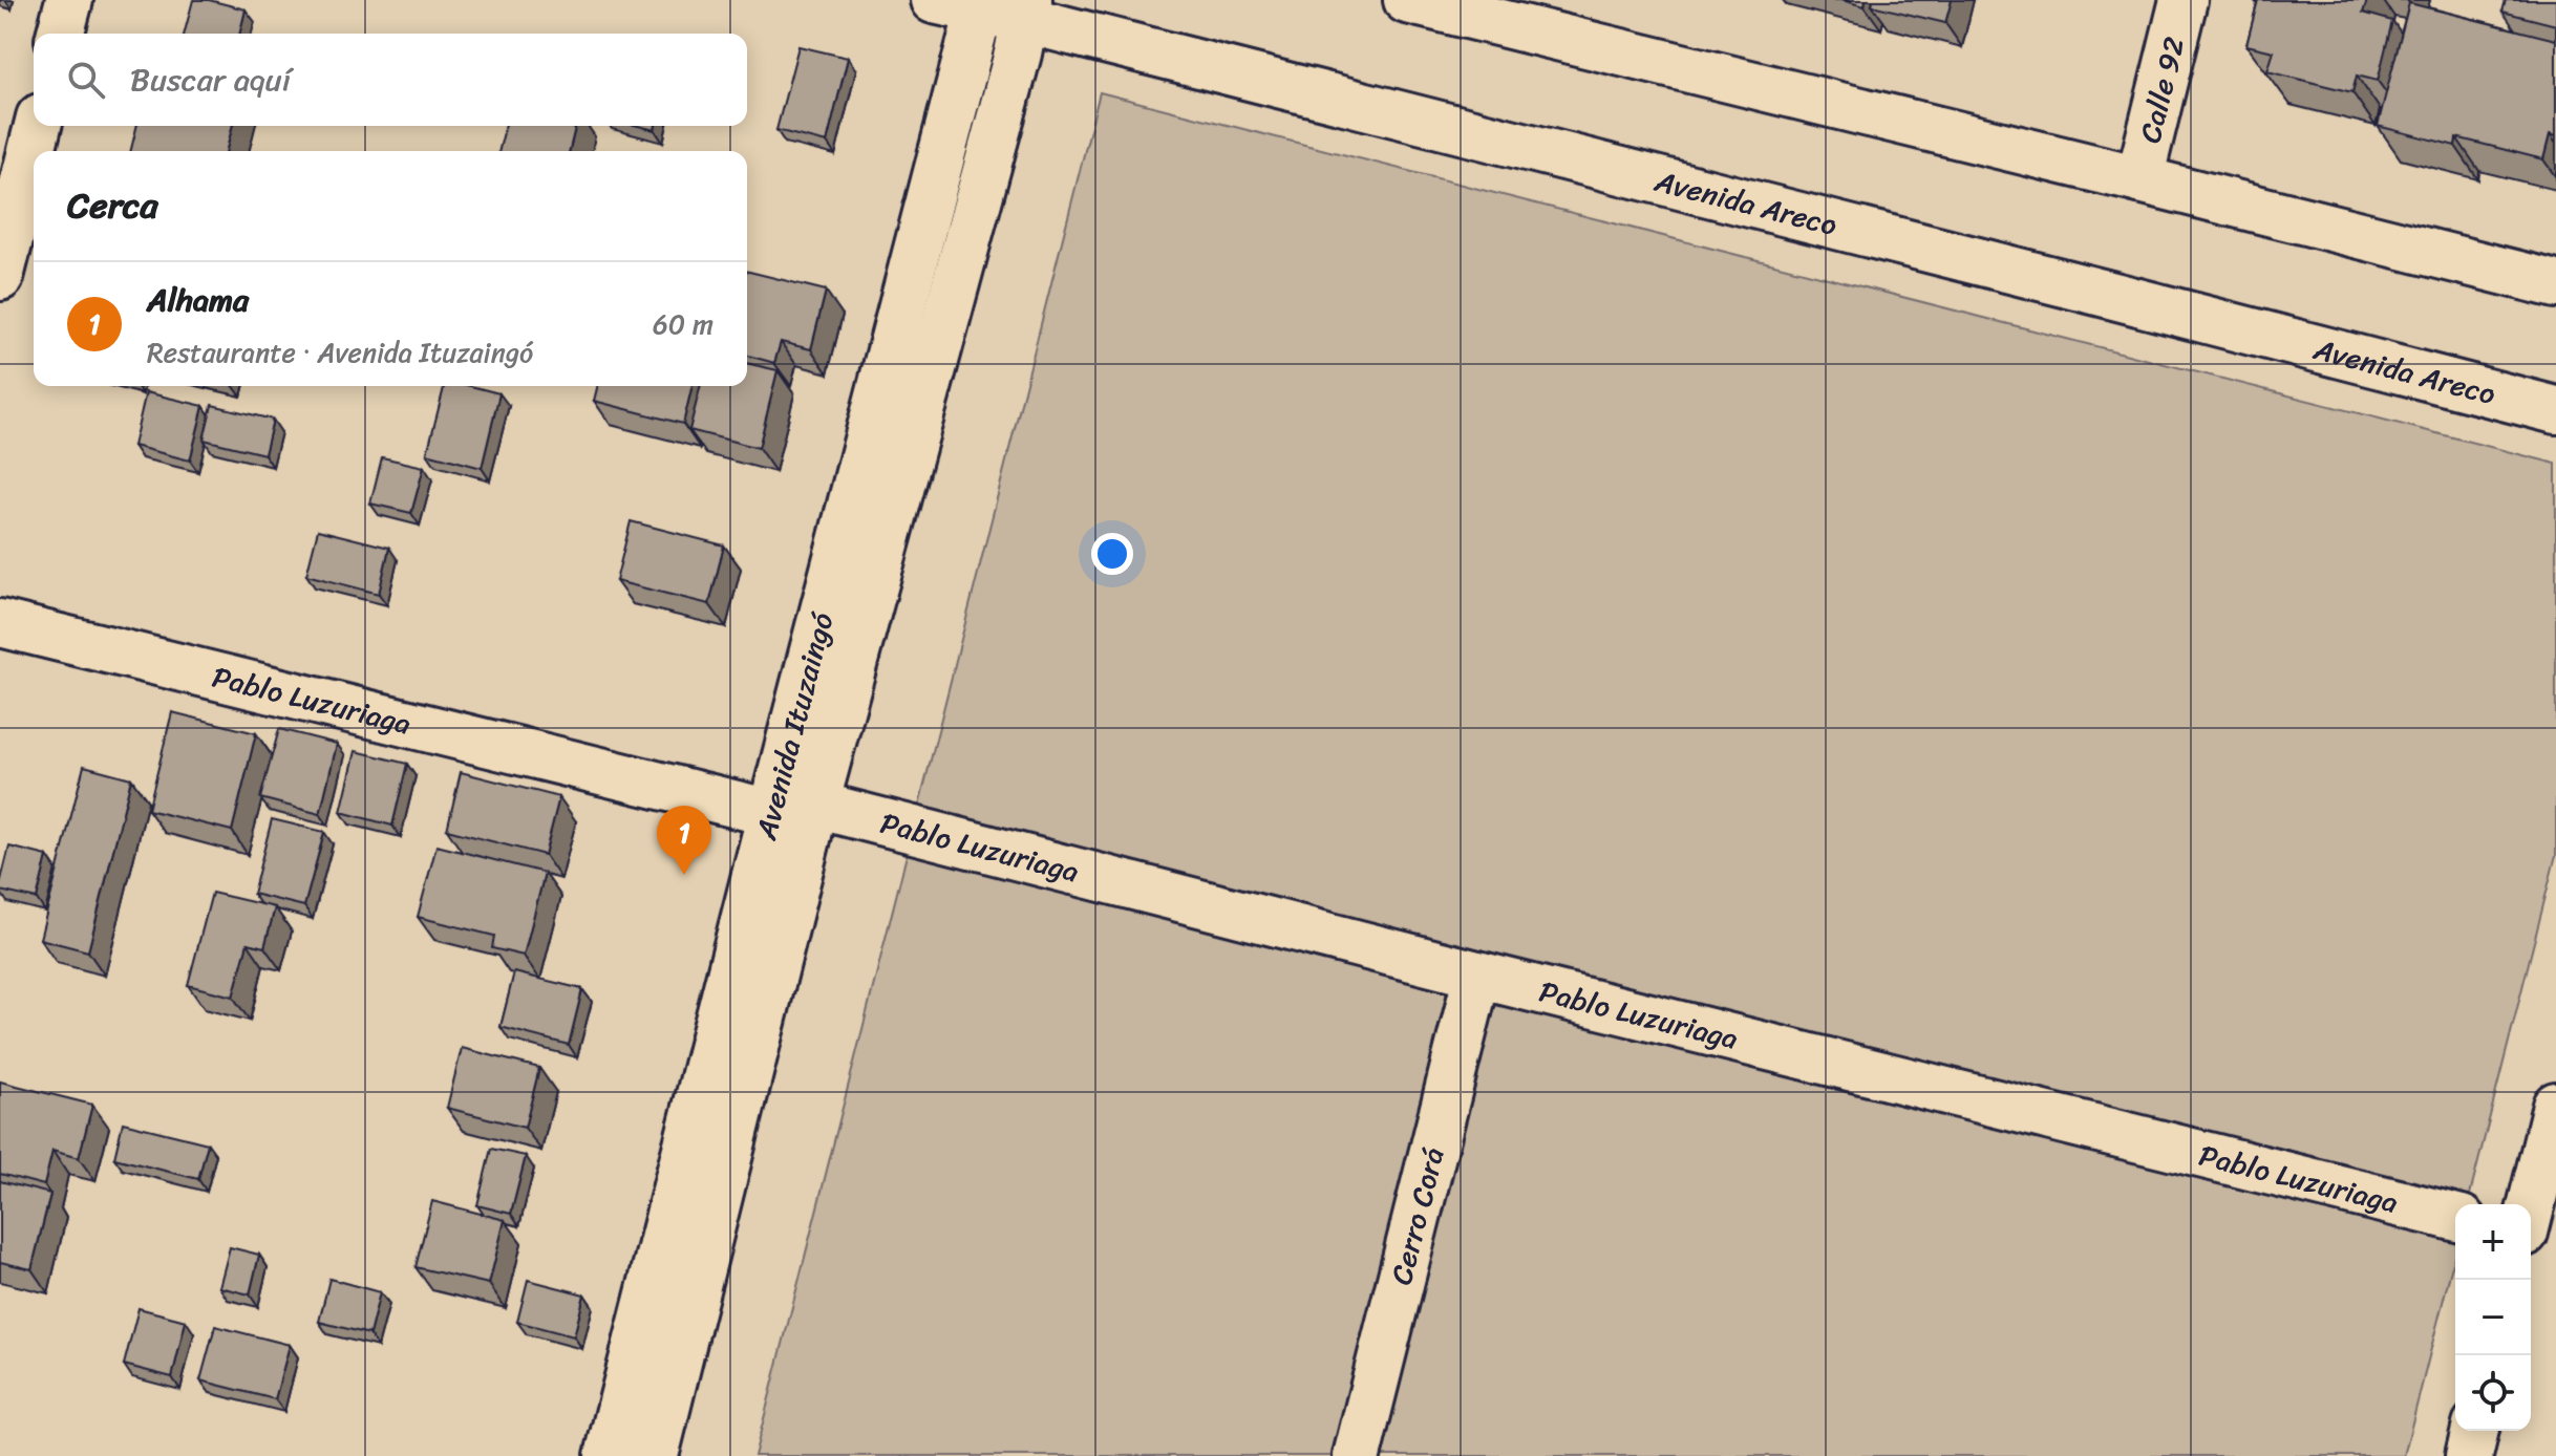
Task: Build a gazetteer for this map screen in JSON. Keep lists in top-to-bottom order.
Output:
{
  "streets": {
    "main road": [
      "Calle 92",
      "Avenida Areco",
      "Pablo Luzuriaga",
      "Avenida Ituzaingó",
      "Cerro Corá"
    ]
  },
  "crossings": [
    ["Avenida Areco", "Avenida Ituzaingó"],
    ["Pablo Luzuriaga", "Avenida Ituzaingó"],
    ["Pablo Luzuriaga", "Cerro Corá"]
  ],
  "page": {
    "search": "Buscar aquí",
    "heading": "Cerca",
    "list": [
      {
        "mark": "1",
        "name": "Alhama",
        "note": "Restaurante · Avenida Ituzaingó",
        "value": "60 m"
      }
    ],
    "pins": "1",
    "map_buttons": ["+", "−"]
  }
}
